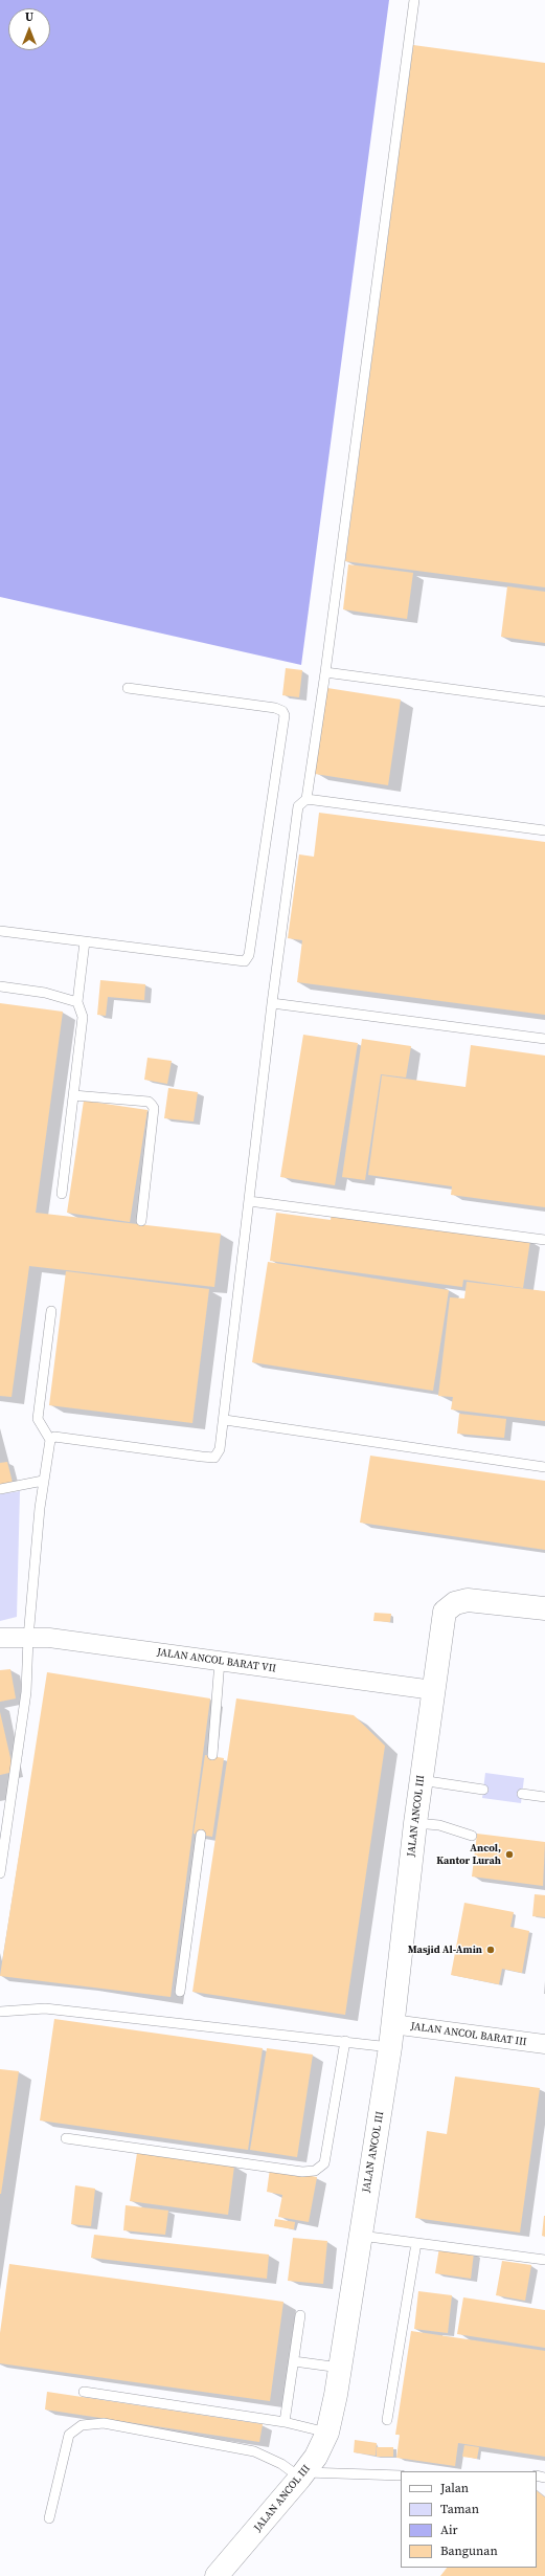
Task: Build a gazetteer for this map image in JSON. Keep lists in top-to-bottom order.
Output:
{
  "streets": {
    "street": ["JALAN ANCOL BARAT VII", "JALAN ANCOL III", "JALAN ANCOL BARAT III"]
  },
  "crossings": [
    ["JALAN ANCOL BARAT VII", "JALAN ANCOL III"],
    ["JALAN ANCOL III", "JALAN ANCOL BARAT III"]
  ],
  "places": ["Ancol, Kantor Lurah", "Masjid Al-Amin"],
  "legend": [
    "Jalan",
    "Taman",
    "Air",
    "Bangunan"
  ],
  "north": "top"
}
